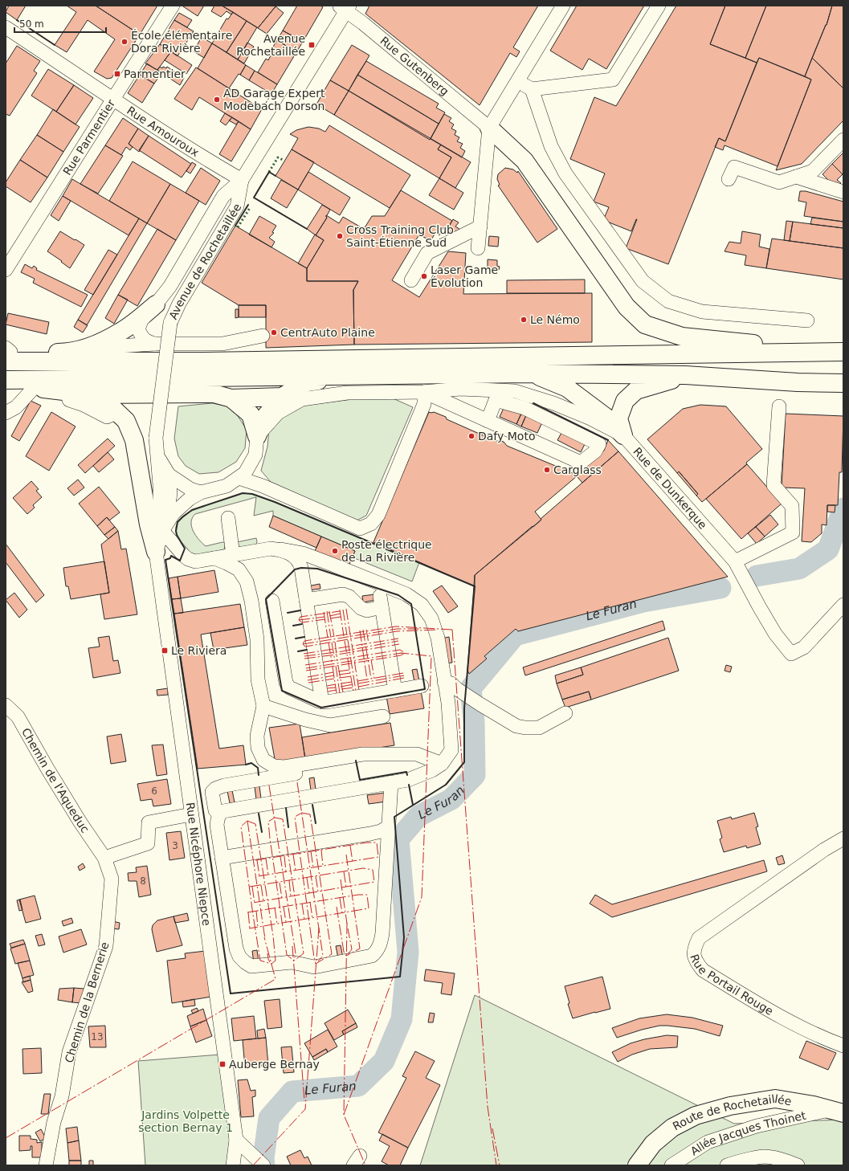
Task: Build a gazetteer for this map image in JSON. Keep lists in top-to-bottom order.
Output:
{
  "streets": {
    "main road": ["Route de Rochetaillée"],
    "street": [
      "Rue Gutenberg",
      "Rue Amouroux",
      "Rue Parmentier",
      "Avenue de Rochetaillée",
      "Rue de Dunkerque",
      "Chemin de l'Aqueduc",
      "Rue Nicéphore Niepce",
      "Rue Portail Rouge",
      "Chemin de la Bernerie",
      "Allée Jacques Thoinet"
    ]
  },
  "crossings": [
    ["Rue Gutenberg", "Avenue de Rochetaillée"],
    ["Rue Amouroux", "Rue Parmentier"],
    ["Rue Amouroux", "Avenue de Rochetaillée"],
    ["Avenue de Rochetaillée", "Rue Nicéphore Niepce"],
    ["Chemin de l'Aqueduc", "Chemin de la Bernerie"],
    ["Route de Rochetaillée", "Allée Jacques Thoinet"]
  ],
  "water": ["Le Furan"],
  "parks": ["Jardins Volpette section Bernay 1"],
  "places": {
    "other": [
      "École élémentaire Dora Rivière",
      "AD Garage Expert Modebach Dorson",
      "Cross Training Club Saint-Étienne Sud",
      "Laser Game Évolution",
      "Le Némo",
      "CentrAuto Plaine",
      "Dafy Moto",
      "Carglass",
      "Poste électrique de La Rivière"
    ],
    "transit": [
      "Avenue Rochetaillée",
      "Parmentier",
      "Le Riviera",
      "Auberge Bernay"
    ]
  },
  "house_numbers": [
    "6",
    "3",
    "8",
    "13"
  ],
  "scale_bar": "50 m"
}
